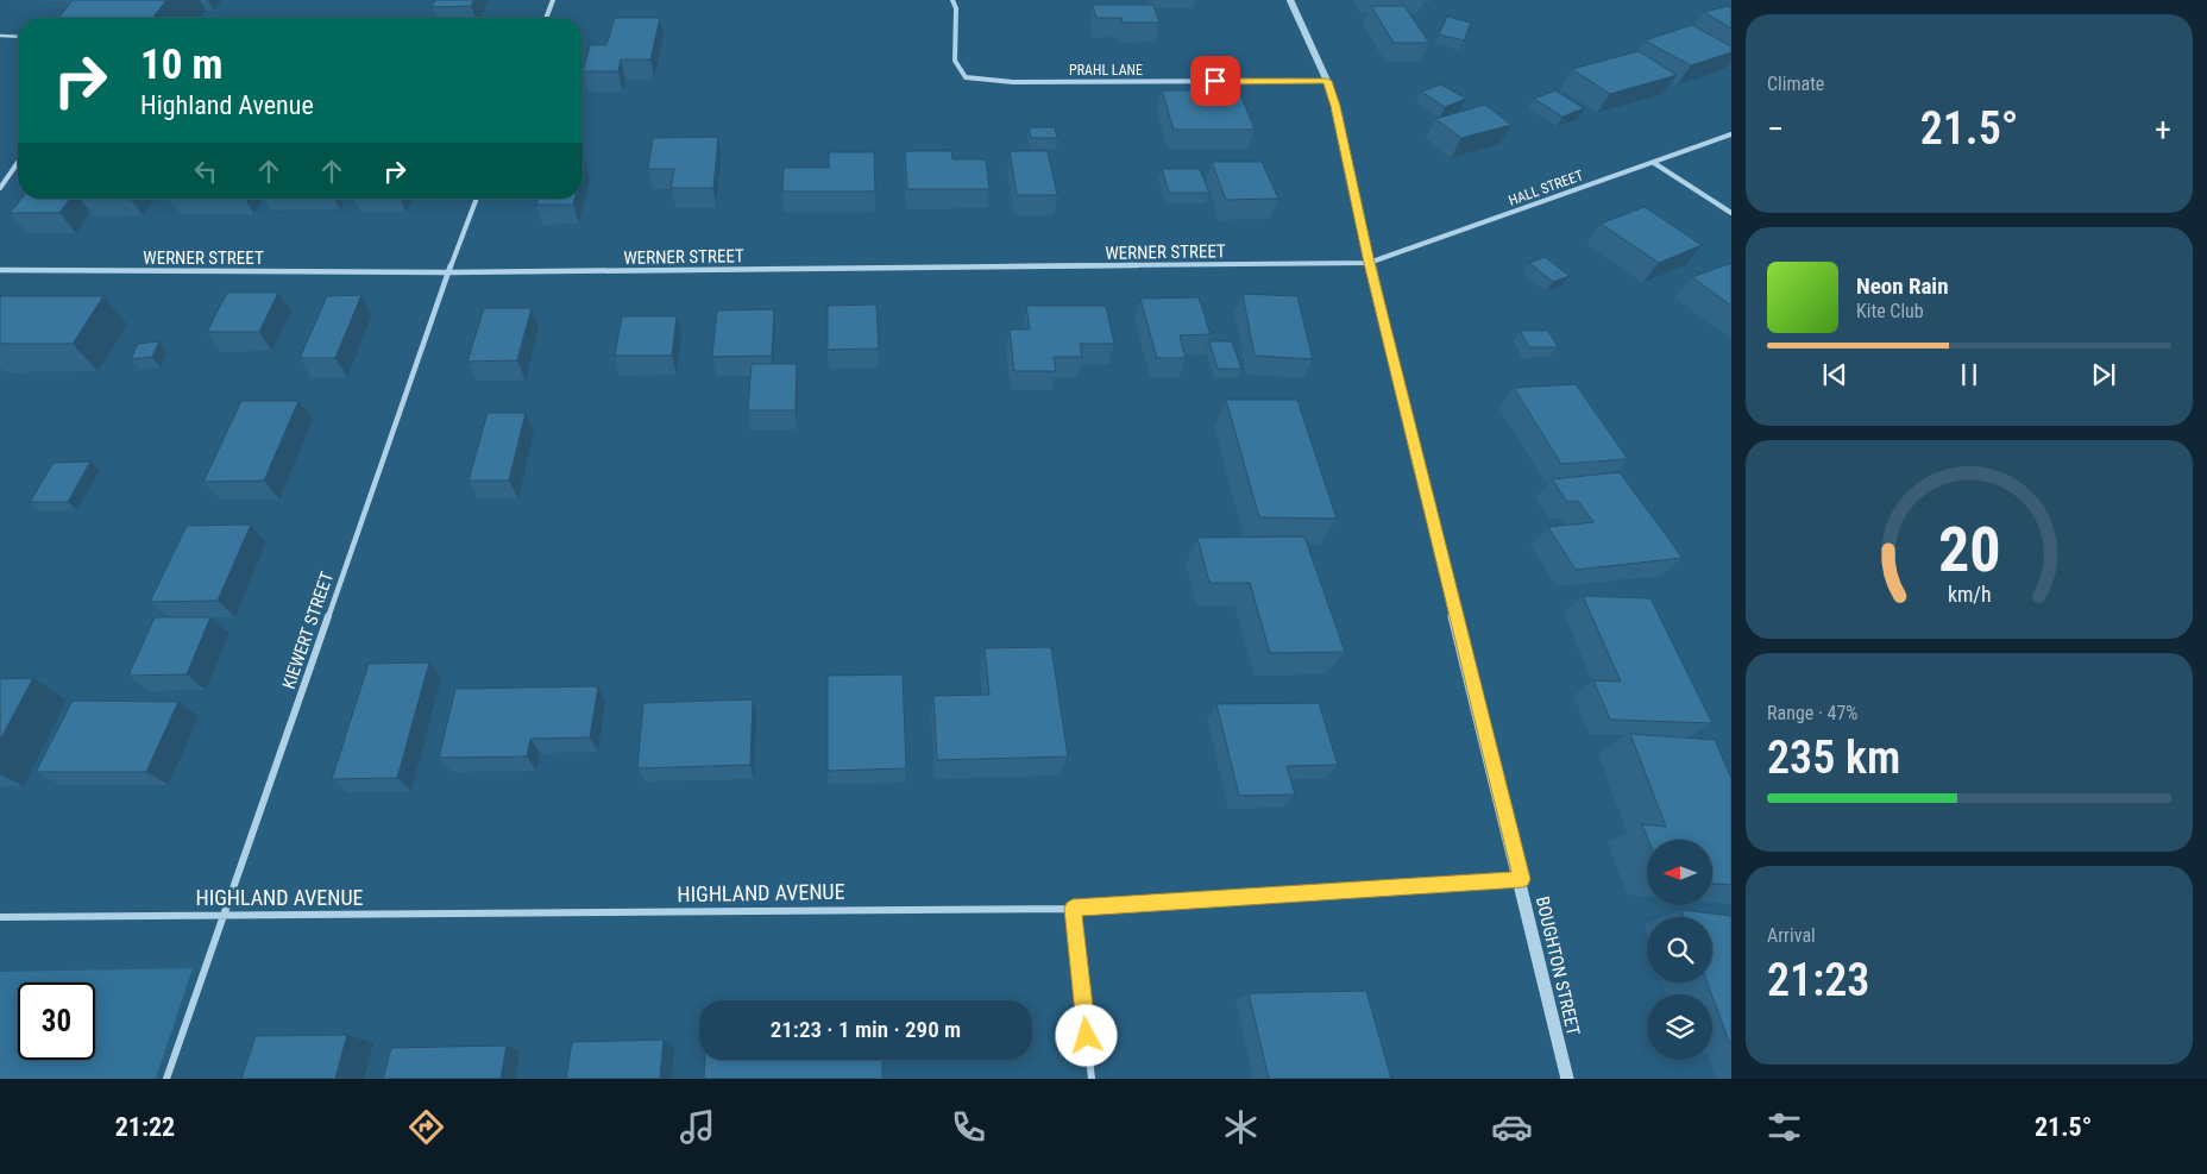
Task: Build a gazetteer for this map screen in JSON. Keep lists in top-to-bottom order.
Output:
{
  "streets": {
    "street": [
      "PRAHL LANE",
      "HALL STREET",
      "WERNER STREET",
      "KIEWERT STREET",
      "HIGHLAND AVENUE",
      "BOUGHTON STREET"
    ]
  },
  "crossings": [
    ["PRAHL LANE", "BOUGHTON STREET"],
    ["HALL STREET", "WERNER STREET"],
    ["HALL STREET", "BOUGHTON STREET"],
    ["WERNER STREET", "KIEWERT STREET"],
    ["WERNER STREET", "BOUGHTON STREET"],
    ["KIEWERT STREET", "HIGHLAND AVENUE"],
    ["HIGHLAND AVENUE", "BOUGHTON STREET"]
  ],
  "north": "left",
  "page": {
    "tile": [
      "Climate",
      ["Range · 47%", "235 km"],
      ["Arrival", "21:23"]
    ],
    "turn": ["10 m", "Highland Avenue"],
    "heat": ["−", "21.5°", "+"],
    "song": ["Neon Rain", "Kite Club"],
    "limit": "30",
    "trip": "21:23 · 1 min · 290 m",
    "tabs": ["21:22", "21.5°"],
    "gauge": ["20", "km/h"]
  }
}
